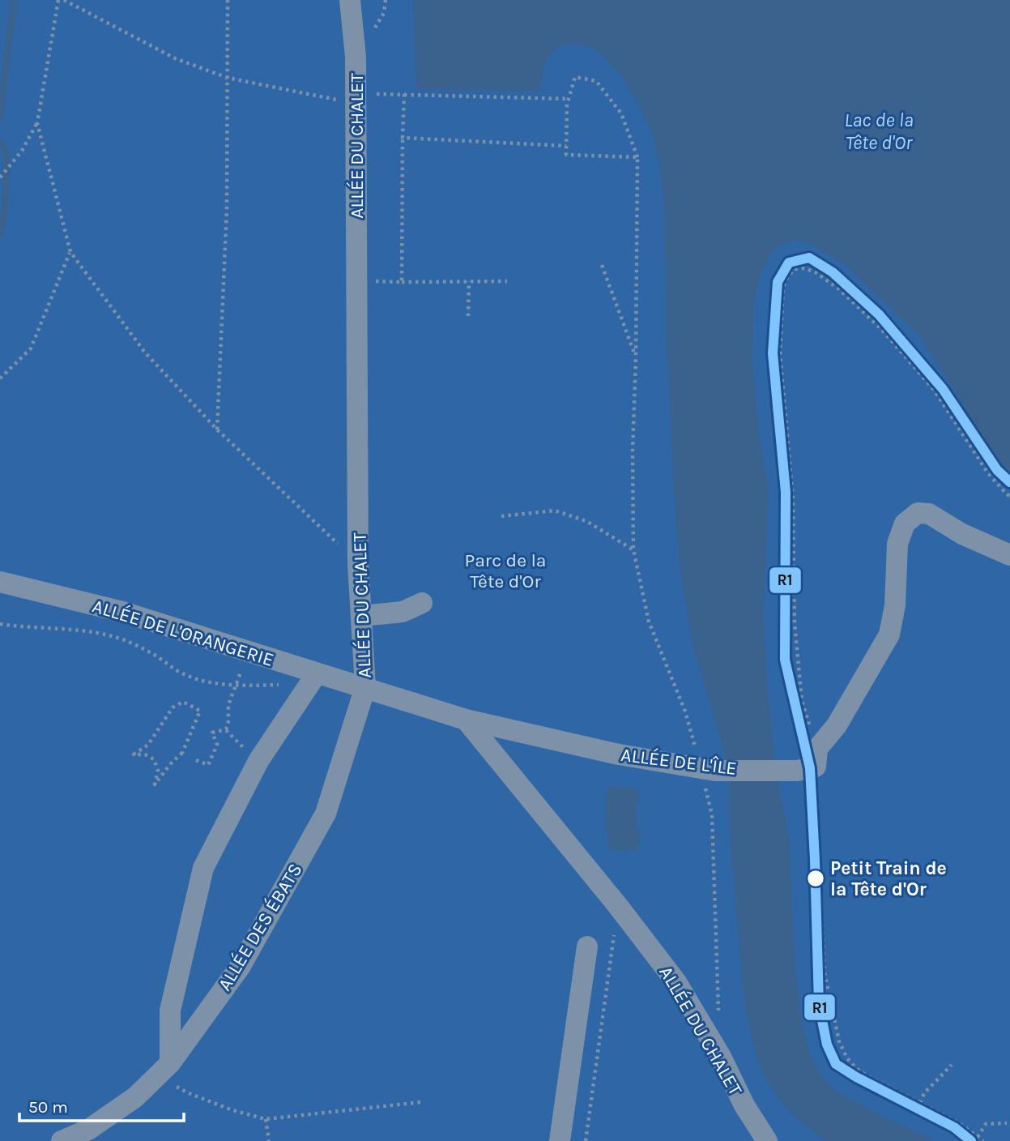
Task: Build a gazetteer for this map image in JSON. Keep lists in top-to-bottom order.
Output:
{
  "streets": {
    "street": [
      "ALLÉE DU CHALET",
      "ALLÉE DE L'ORANGERIE",
      "ALLÉE DE L'ÎLE",
      "ALLÉE DES ÉBATS"
    ]
  },
  "crossings": [
    ["ALLÉE DU CHALET", "ALLÉE DE L'ORANGERIE"],
    ["ALLÉE DU CHALET", "ALLÉE DE L'ÎLE"],
    ["ALLÉE DU CHALET", "ALLÉE DES ÉBATS"],
    ["ALLÉE DE L'ORANGERIE", "ALLÉE DES ÉBATS"]
  ],
  "water": ["Lac de la Tête d'Or"],
  "parks": ["Parc de la Tête d'Or"],
  "places": ["Petit Train de la Tête d'Or"],
  "lines": ["transit line R1"],
  "scale_bar": "50 m"
}
